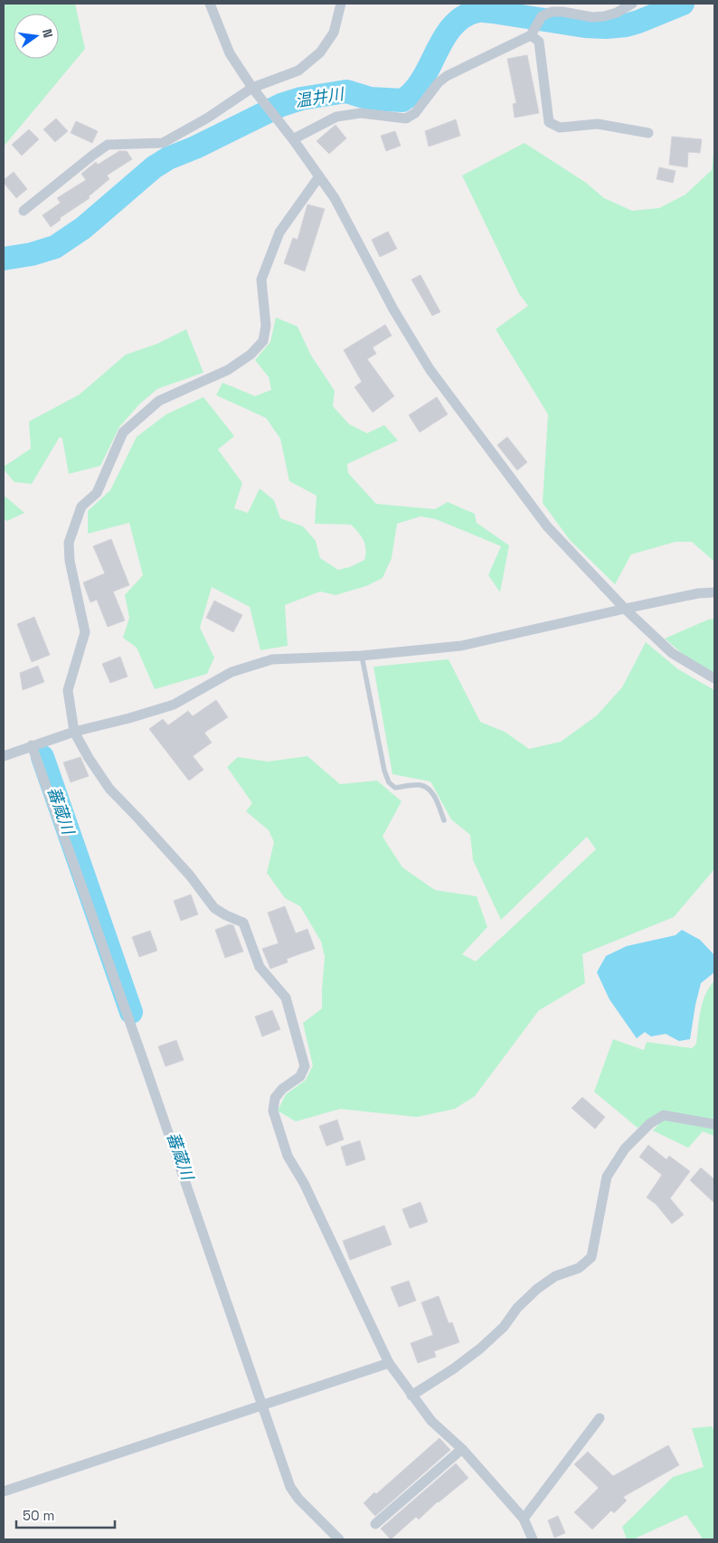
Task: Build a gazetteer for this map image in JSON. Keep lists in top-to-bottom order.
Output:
{
  "water": ["温井川", "蕃蔵川"],
  "scale_bar": "50 m",
  "north": "right"
}
